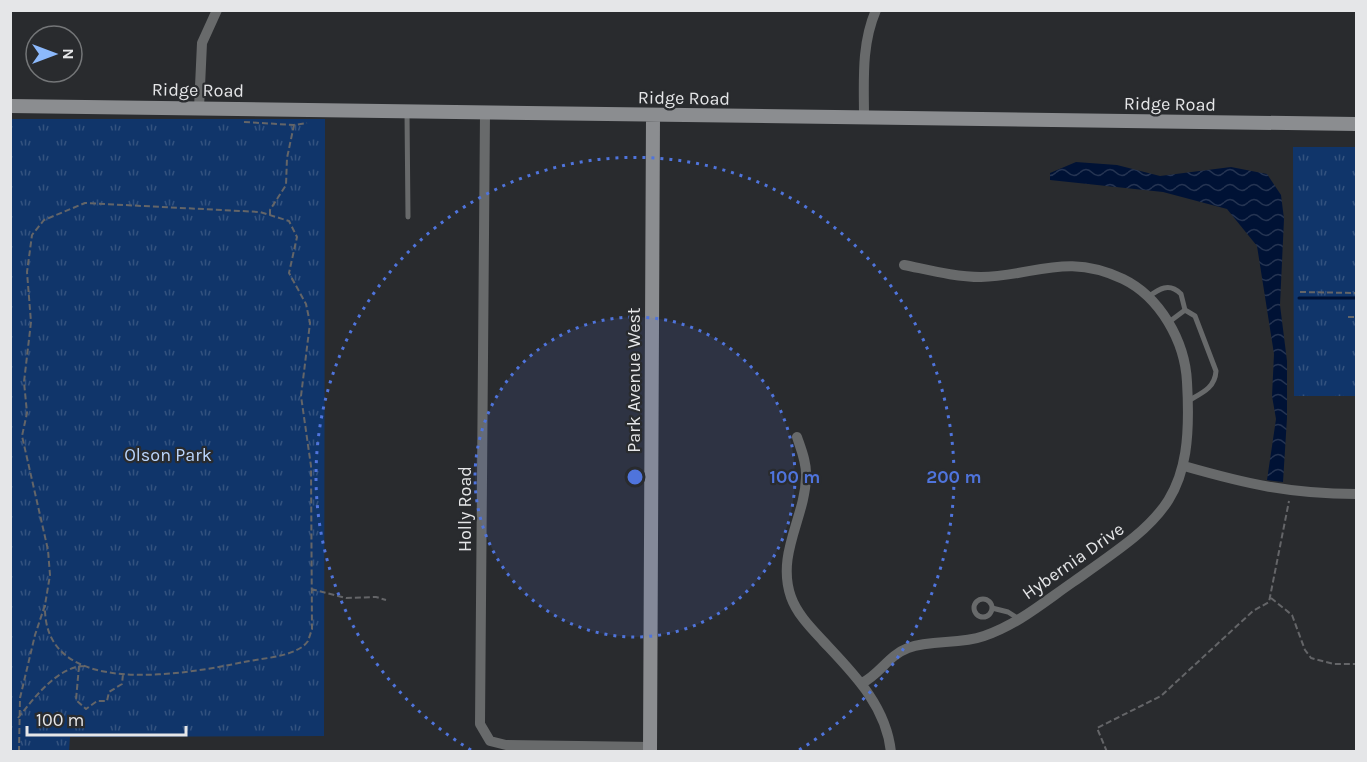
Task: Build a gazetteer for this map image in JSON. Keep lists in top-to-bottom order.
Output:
{
  "streets": {
    "street": [
      "Ridge Road",
      "Park Avenue West",
      "Holly Road",
      "Hybernia Drive"
    ]
  },
  "crossings": [
    ["Ridge Road", "Park Avenue West"],
    ["Ridge Road", "Holly Road"],
    ["Park Avenue West", "Holly Road"]
  ],
  "parks": ["Olson Park"],
  "scale_bar": "100 m",
  "north": "right",
  "rings": ["100 m", "200 m"]
}
